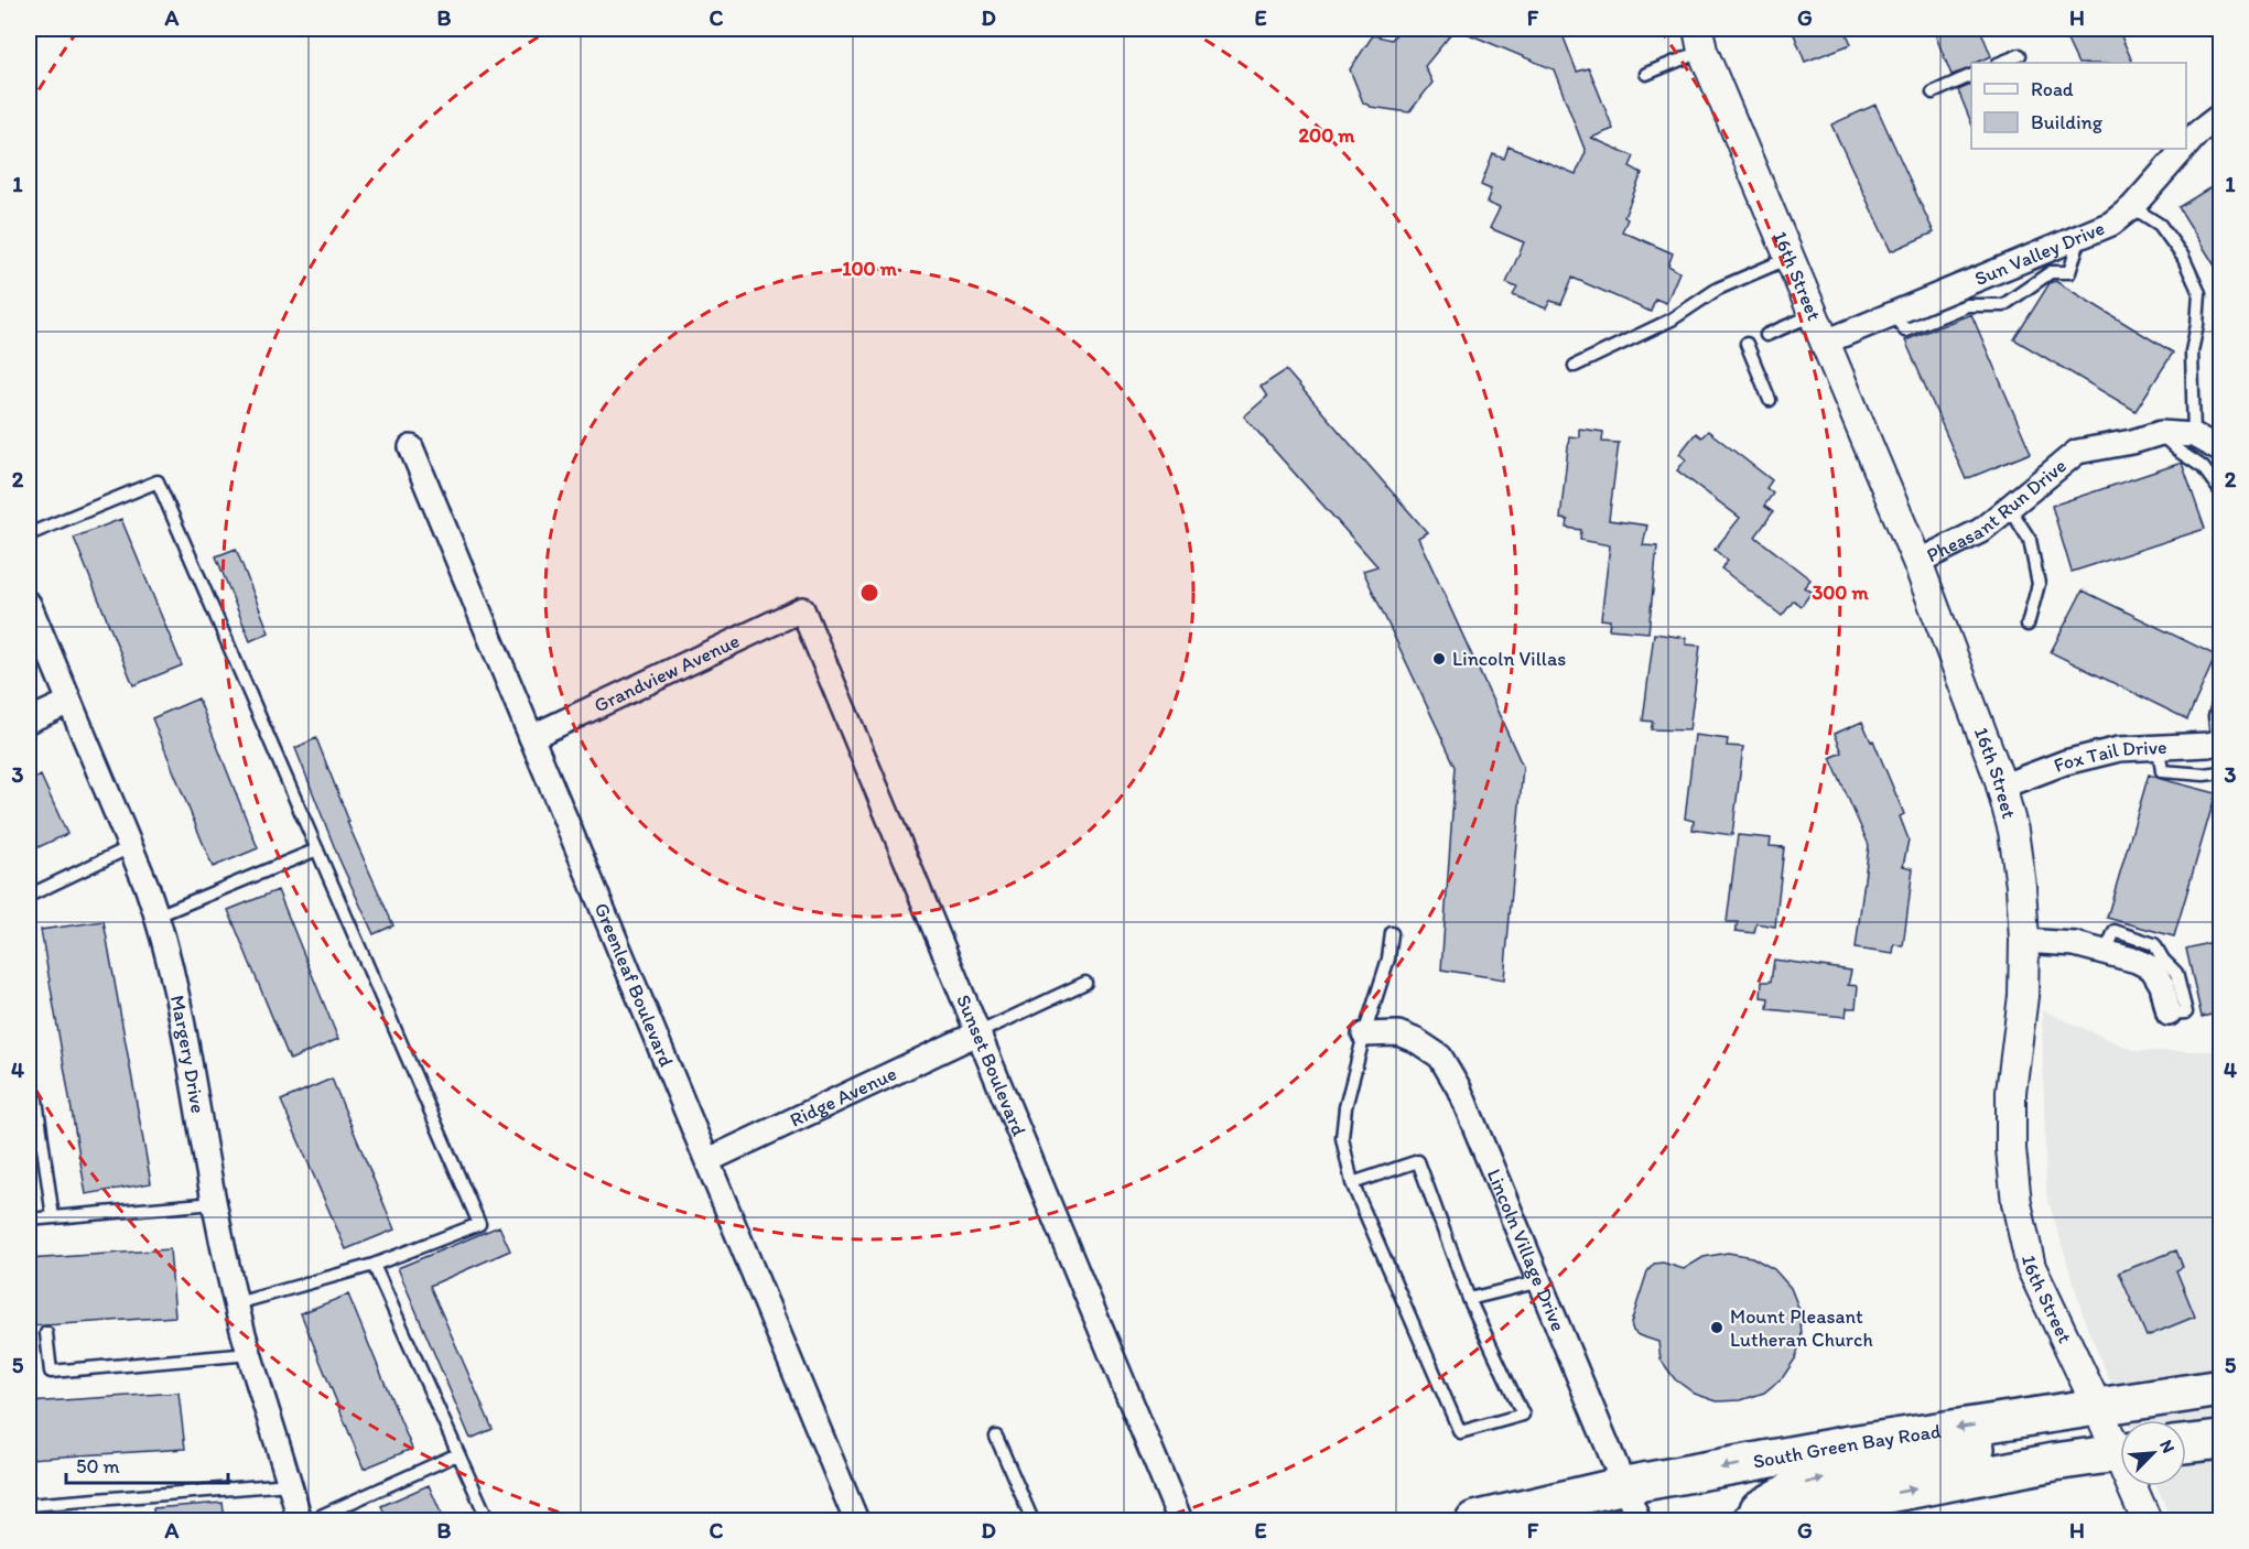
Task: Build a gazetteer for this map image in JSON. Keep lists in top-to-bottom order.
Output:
{
  "streets": {
    "main road": ["South Green Bay Road"],
    "street": [
      "Sun Valley Drive",
      "16th Street",
      "Pheasant Run Drive",
      "Grandview Avenue",
      "Fox Tail Drive",
      "Greenleaf Boulevard",
      "Margery Drive",
      "Sunset Boulevard",
      "Ridge Avenue",
      "Lincoln Village Drive"
    ]
  },
  "crossings": [
    ["Sun Valley Drive", "16th Street"],
    ["16th Street", "Pheasant Run Drive"],
    ["16th Street", "Fox Tail Drive"],
    ["16th Street", "South Green Bay Road"],
    ["Grandview Avenue", "Greenleaf Boulevard"],
    ["Grandview Avenue", "Sunset Boulevard"],
    ["Greenleaf Boulevard", "Ridge Avenue"],
    ["Sunset Boulevard", "Ridge Avenue"],
    ["Lincoln Village Drive", "South Green Bay Road"]
  ],
  "places": ["Lincoln Villas", "Mount Pleasant Lutheran Church"],
  "legend": ["Road", "Building"],
  "scale_bar": "50 m",
  "north": "top right",
  "grid": {
    "columns": [
      "A",
      "B",
      "C",
      "D",
      "E",
      "F",
      "G",
      "H"
    ],
    "rows": [
      "1",
      "2",
      "3",
      "4",
      "5"
    ]
  },
  "rings": ["200 m", "100 m", "300 m"]
}
